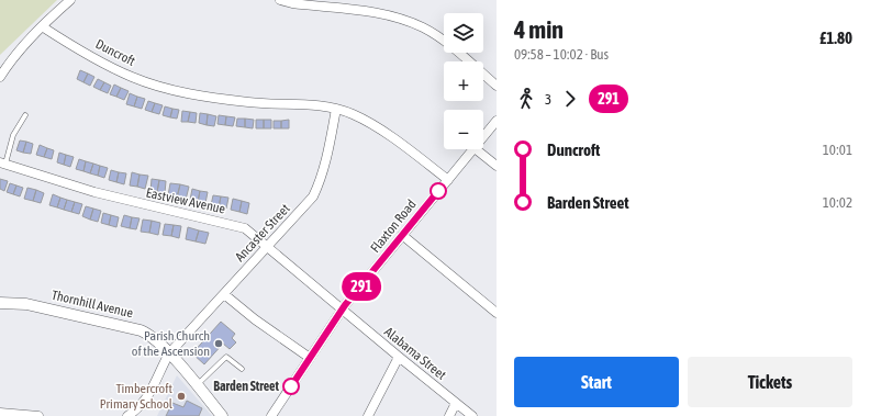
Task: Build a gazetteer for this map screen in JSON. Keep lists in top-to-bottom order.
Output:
{
  "streets": {
    "street": [
      "Duncroft",
      "Eastview Avenue",
      "Flaxton Road",
      "Ancaster Street",
      "Thornhill Avenue",
      "Alabama Street"
    ]
  },
  "crossings": [
    ["Duncroft", "Flaxton Road"],
    ["Duncroft", "Ancaster Street"],
    ["Eastview Avenue", "Flaxton Road"],
    ["Eastview Avenue", "Ancaster Street"],
    ["Eastview Avenue", "Alabama Street"],
    ["Flaxton Road", "Alabama Street"],
    ["Ancaster Street", "Thornhill Avenue"]
  ],
  "places": ["Parish Church of the Ascension", "Barden Street", "Timbercroft Primary School"],
  "lines": ["bus line 291"],
  "page": {
    "on_map": "291",
    "heading": ["4 min", "09:58 – 10:02 · Bus", "£1.80"],
    "map_buttons": ["+", "−"],
    "legs": ["3", "291"],
    "list": [
      {
        "name": "Duncroft",
        "value": "10:01"
      },
      {
        "name": "Barden Street",
        "value": "10:02"
      }
    ],
    "buttons": ["Start", "Tickets"]
  }
}
